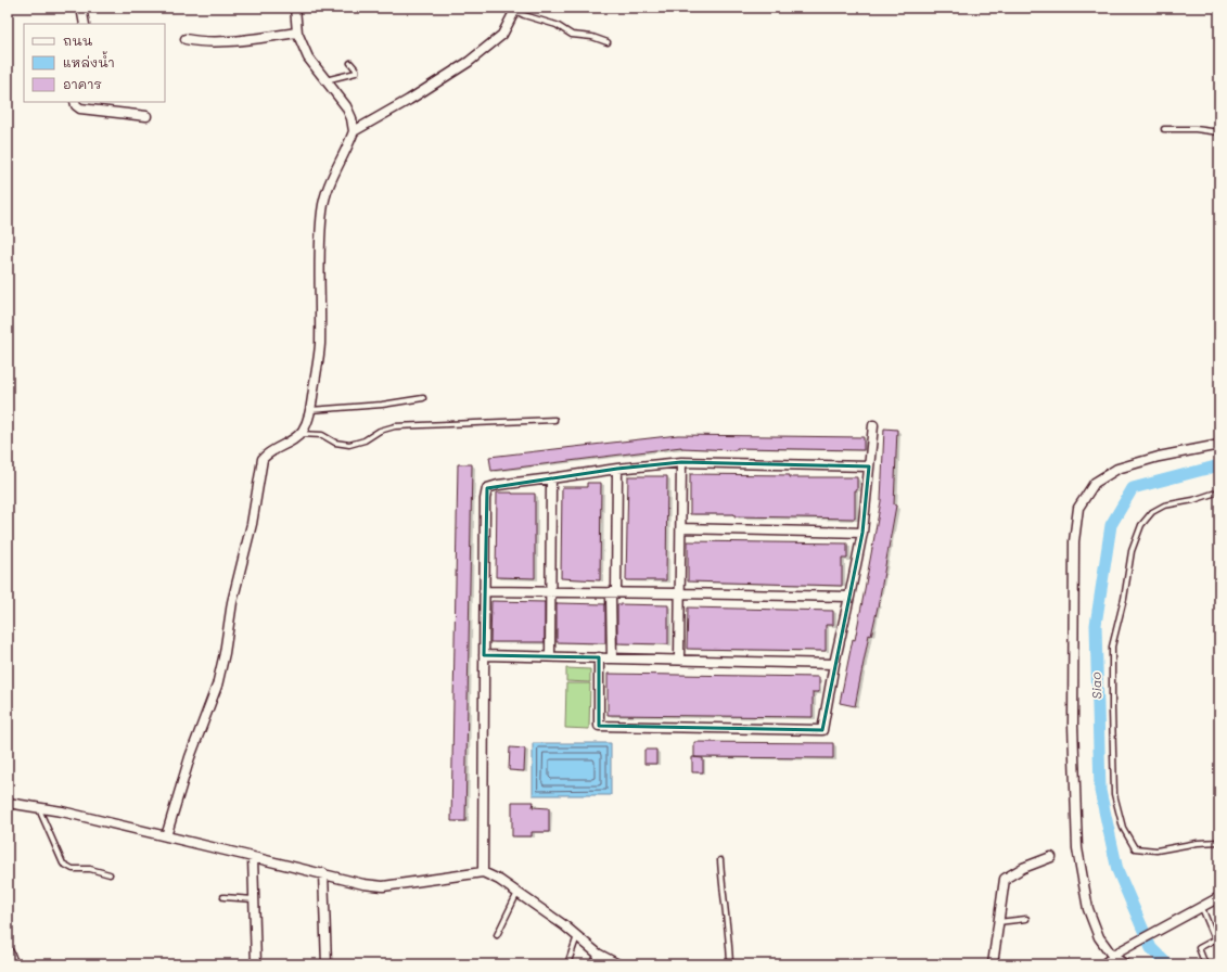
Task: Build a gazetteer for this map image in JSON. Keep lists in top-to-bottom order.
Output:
{
  "water": ["Siao"],
  "legend": ["ถนน", "แหล่งน้ำ", "อาคาร"]
}
